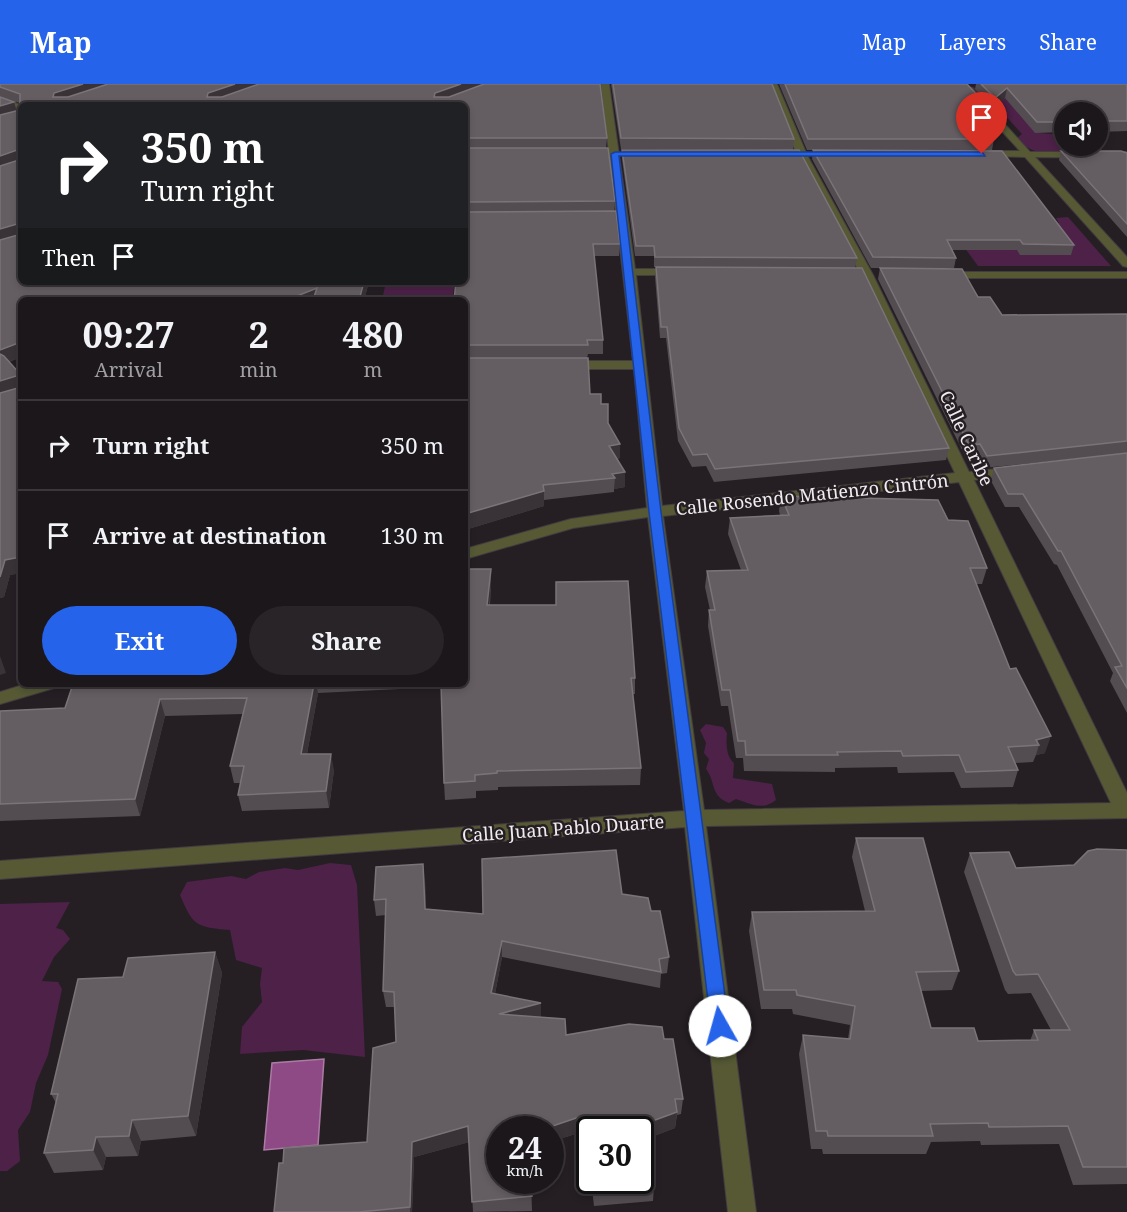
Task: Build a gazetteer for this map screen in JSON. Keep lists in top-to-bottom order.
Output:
{
  "streets": {
    "street": ["Calle Caribe", "Calle Rosendo Matienzo Cintrón", "Calle Juan Pablo Duarte"]
  },
  "crossings": [
    ["Calle Caribe", "Calle Rosendo Matienzo Cintrón"],
    ["Calle Caribe", "Calle Juan Pablo Duarte"]
  ],
  "page": {
    "header": "Map",
    "nav": ["Map", "Layers", "Share"],
    "turn": ["350 m", "Turn right"],
    "then": "Then",
    "eta": [
      "09:27",
      "Arrival",
      "2",
      "min",
      "480",
      "m"
    ],
    "list": [
      {
        "name": "Turn right",
        "value": "350 m"
      },
      {
        "name": "Arrive at destination",
        "value": "130 m"
      }
    ],
    "buttons": ["Exit", "Share"],
    "speed": "24 km/h",
    "limit": "30"
  }
}
